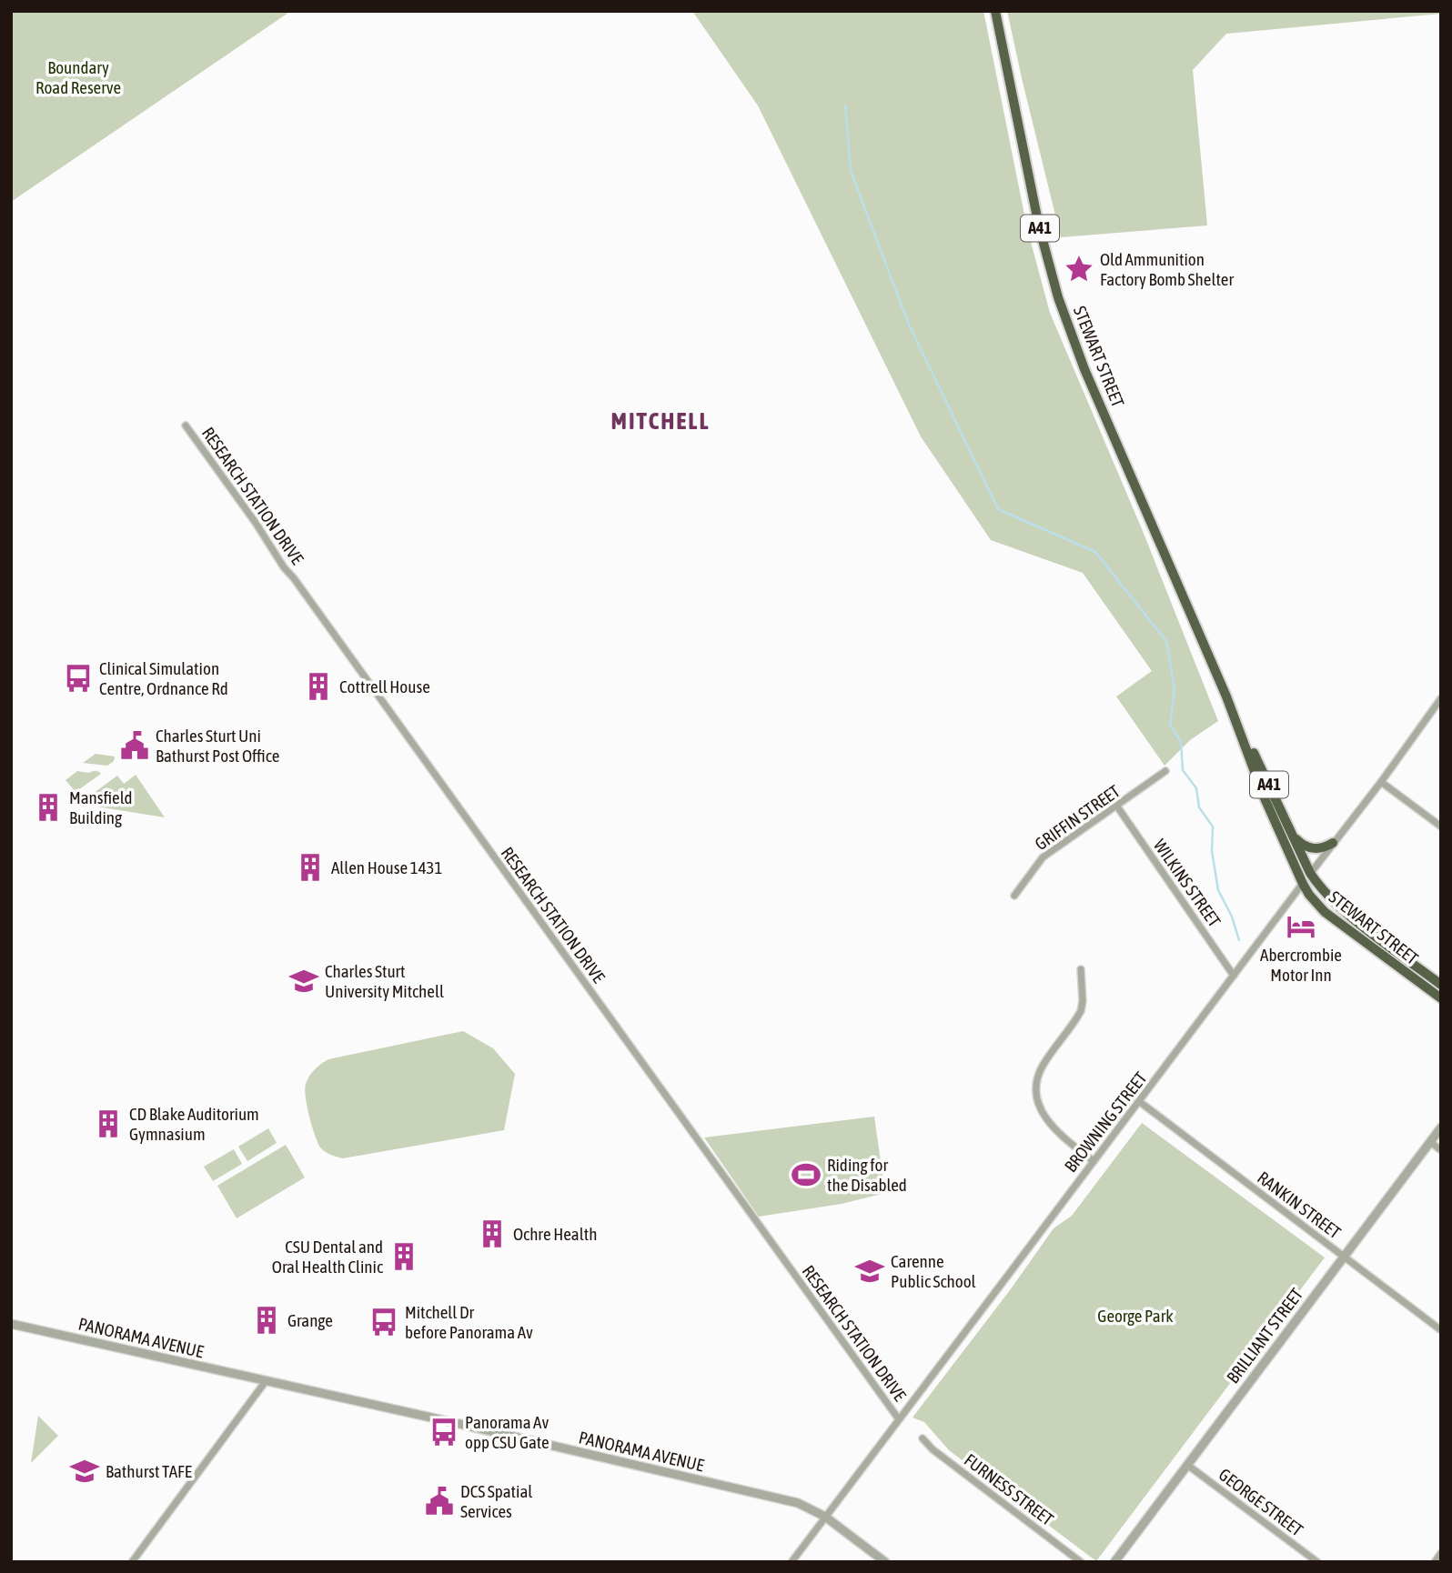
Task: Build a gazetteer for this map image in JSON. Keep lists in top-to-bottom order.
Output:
{
  "streets": {
    "highway": ["A41", "STEWART STREET"],
    "street": [
      "RESEARCH STATION DRIVE",
      "GRIFFIN STREET",
      "WILKINS STREET",
      "BROWNING STREET",
      "RANKIN STREET",
      "BRILLIANT STREET",
      "PANORAMA AVENUE",
      "FURNESS STREET",
      "GEORGE STREET"
    ]
  },
  "crossings": [
    ["STEWART STREET", "BROWNING STREET"],
    ["RESEARCH STATION DRIVE", "BROWNING STREET"],
    ["GRIFFIN STREET", "WILKINS STREET"],
    ["WILKINS STREET", "BROWNING STREET"],
    ["BROWNING STREET", "RANKIN STREET"],
    ["BROWNING STREET", "PANORAMA AVENUE"],
    ["RANKIN STREET", "BRILLIANT STREET"],
    ["BRILLIANT STREET", "GEORGE STREET"]
  ],
  "districts": ["MITCHELL"],
  "parks": ["Boundary Road Reserve", "George Park"],
  "places": {
    "place": ["Old Ammunition Factory Bomb Shelter"],
    "bus stop": ["Clinical Simulation Centre, Ordnance Rd", "Mitchell Dr before Panorama Av", "Panorama Av opp CSU Gate"],
    "building": [
      "Cottrell House",
      "Mansfield Building",
      "Allen House 1431",
      "CD Blake Auditorium Gymnasium",
      "Ochre Health",
      "CSU Dental and Oral Health Clinic",
      "Grange"
    ],
    "public building": ["Charles Sturt Uni Bathurst Post Office", "DCS Spatial Services"],
    "hotel": ["Abercrombie Motor Inn"],
    "school or university": ["Charles Sturt University Mitchell", "Carenne Public School", "Bathurst TAFE"],
    "sports": ["Riding for the Disabled"]
  }
}
